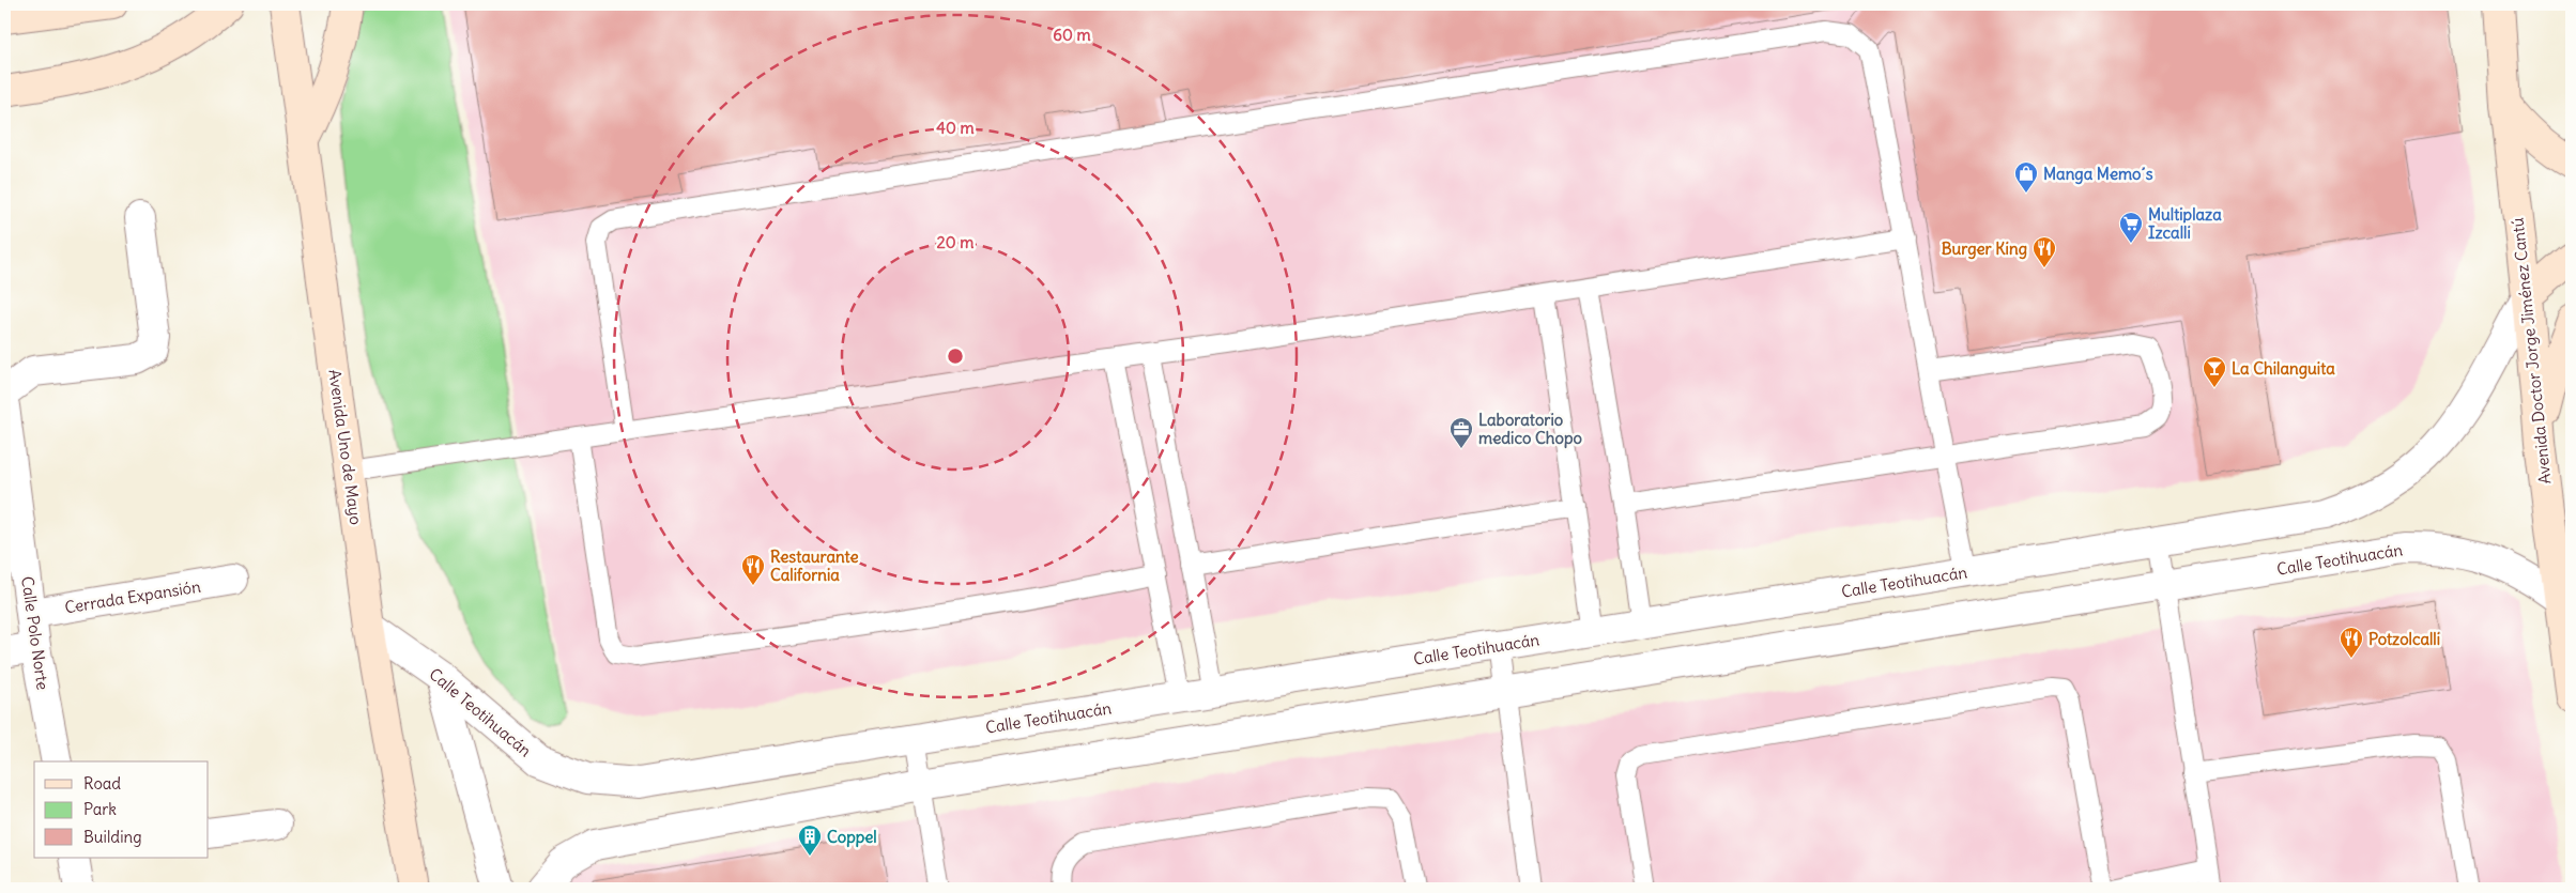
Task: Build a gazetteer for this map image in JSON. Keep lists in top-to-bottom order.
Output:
{
  "streets": {
    "main road": ["Avenida Doctor Jorge Jiménez Cantú", "Avenida Uno de Mayo"],
    "street": ["Calle Teotihuacán", "Cerrada Expansión", "Calle Polo Norte"]
  },
  "crossings": [
    ["Avenida Doctor Jorge Jiménez Cantú", "Calle Teotihuacán"],
    ["Avenida Uno de Mayo", "Calle Teotihuacán"],
    ["Cerrada Expansión", "Calle Polo Norte"]
  ],
  "places": {
    "shop": ["Manga Memo´s"],
    "supermarket": ["Multiplaza Izcalli"],
    "restaurant": ["Burger King", "Restaurante California", "Potzolcalli"],
    "bar": ["La Chilanguita"],
    "office": ["Laboratorio medico Chopo"],
    "building": ["Coppel"]
  },
  "legend": ["Road", "Park", "Building"],
  "rings": ["60 m", "40 m", "20 m"]
}
